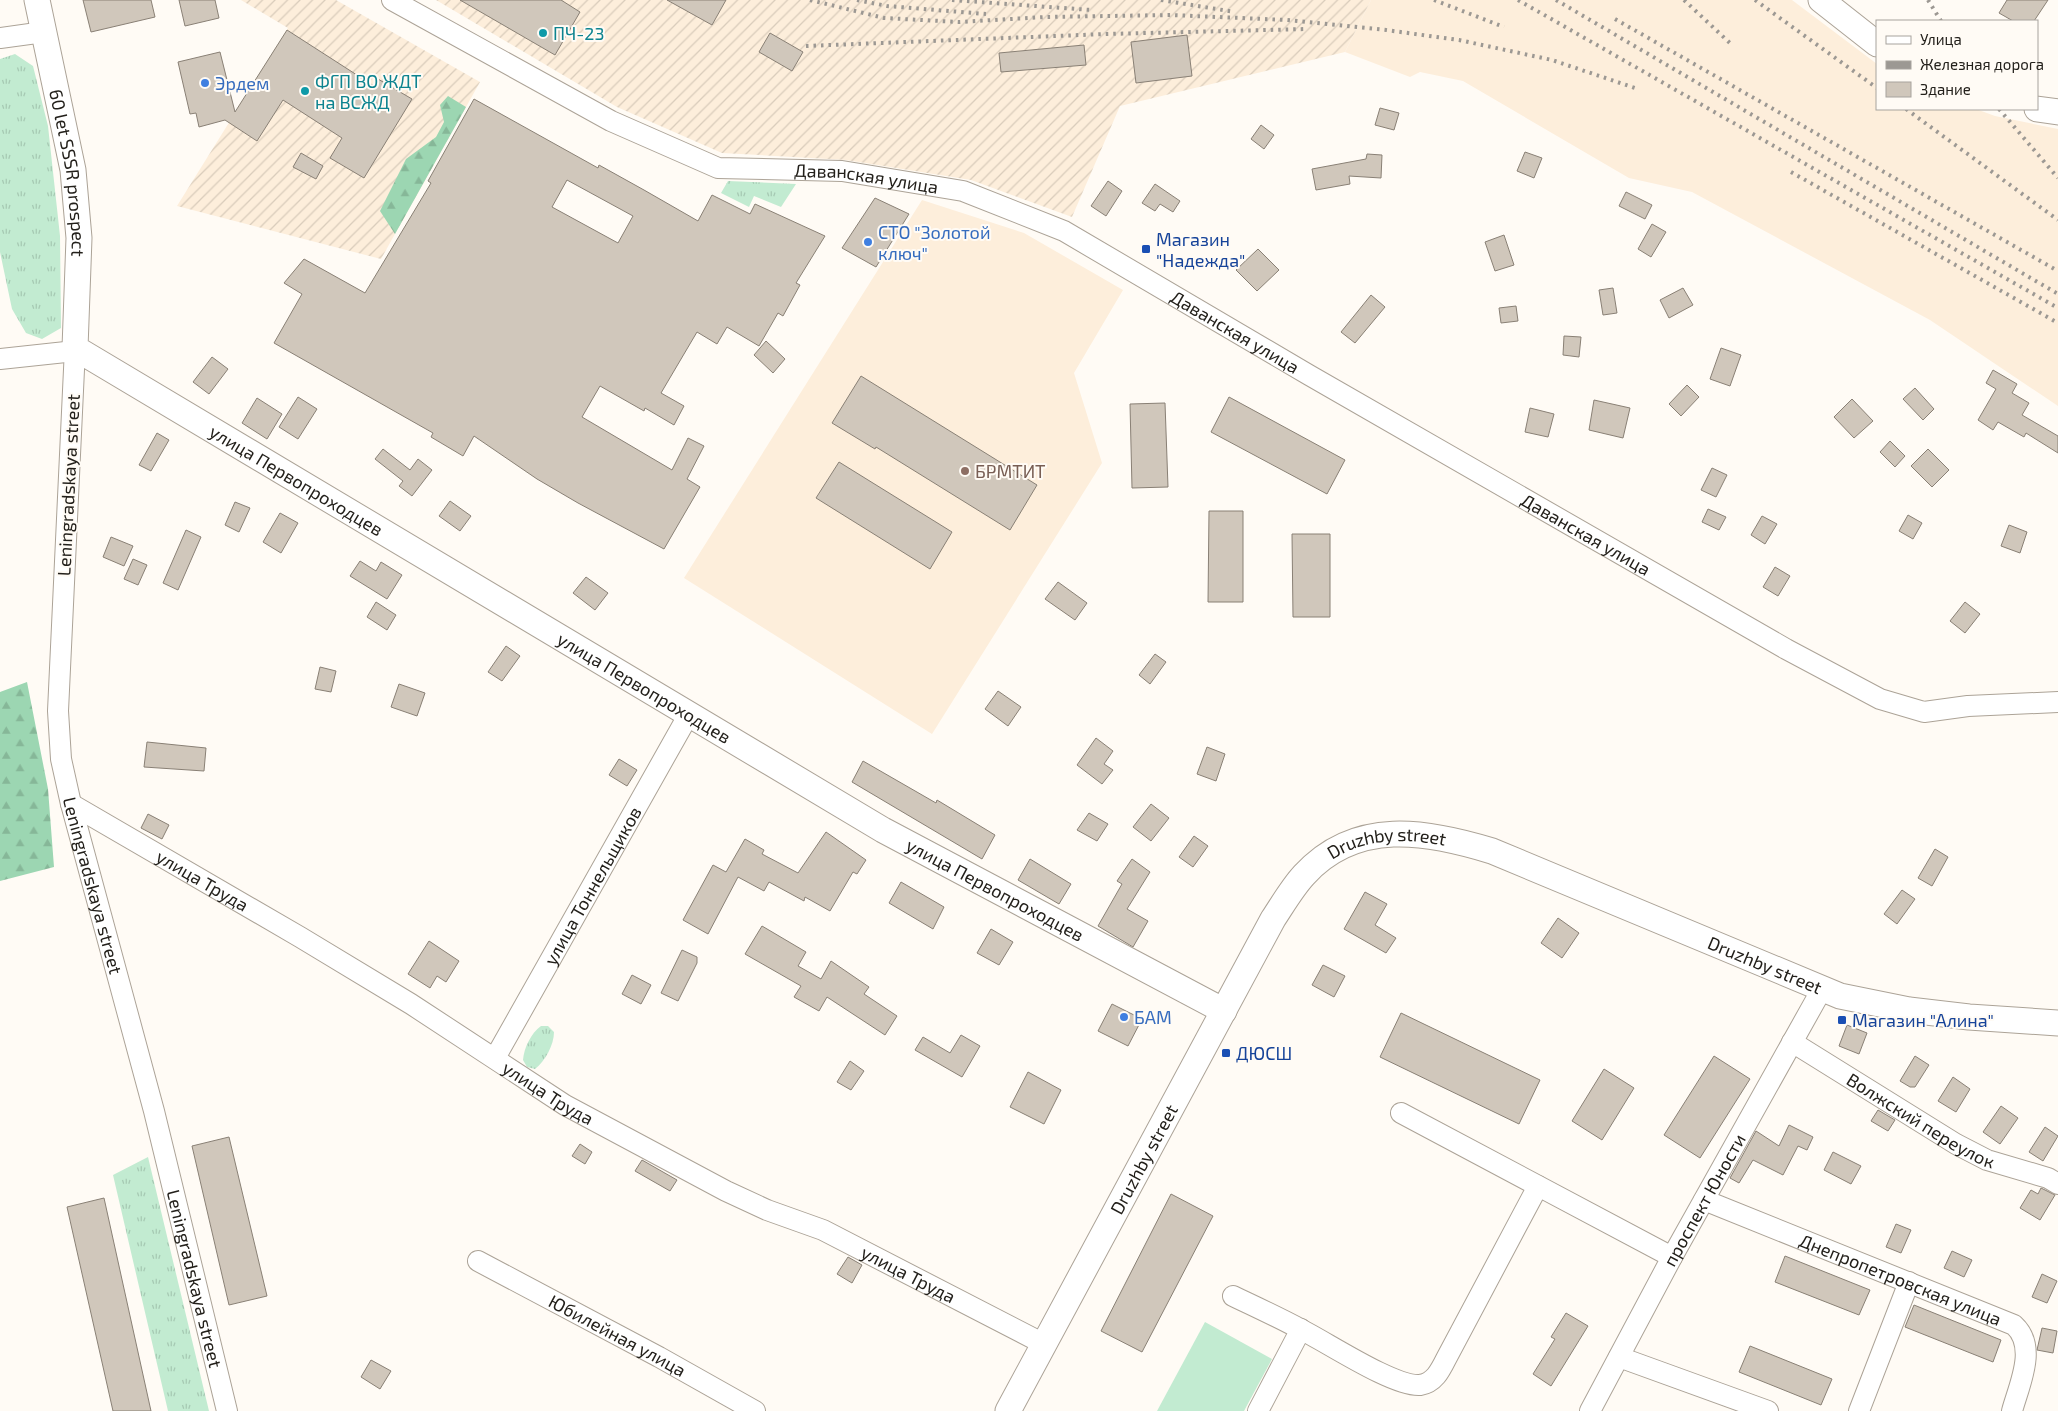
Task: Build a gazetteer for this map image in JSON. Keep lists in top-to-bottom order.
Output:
{
  "streets": {
    "street": [
      "60 let SSSR prospect",
      "Даванская улица",
      "улица Первопроходцев",
      "Leningradskaya street",
      "Druzhby street",
      "улица Труда",
      "улица Тоннельщиков",
      "Волжский переулок",
      "проспект Юности",
      "Днепропетровская улица",
      "Юбилейная улица"
    ]
  },
  "crossings": [
    ["60 let SSSR prospect", "улица Первопроходцев"],
    ["60 let SSSR prospect", "Leningradskaya street"],
    ["улица Первопроходцев", "Leningradskaya street"],
    ["улица Первопроходцев", "Druzhby street"],
    ["улица Первопроходцев", "улица Тоннельщиков"],
    ["Leningradskaya street", "улица Труда"],
    ["Druzhby street", "улица Труда"],
    ["Druzhby street", "проспект Юности"],
    ["улица Труда", "улица Тоннельщиков"],
    ["Волжский переулок", "проспект Юности"],
    ["проспект Юности", "Днепропетровская улица"]
  ],
  "places": {
    "other": [
      "ПЧ-23",
      "Эрдем",
      "ФГП ВО ЖДТ на ВСЖД",
      "СТО \"Золотой ключ\"",
      "БРМТИТ",
      "БАМ"
    ],
    "transit": ["Магазин \"Надежда\"", "Магазин \"Алина\"", "ДЮСШ"]
  },
  "legend": ["Улица", "Железная дорога", "Здание"]
}
